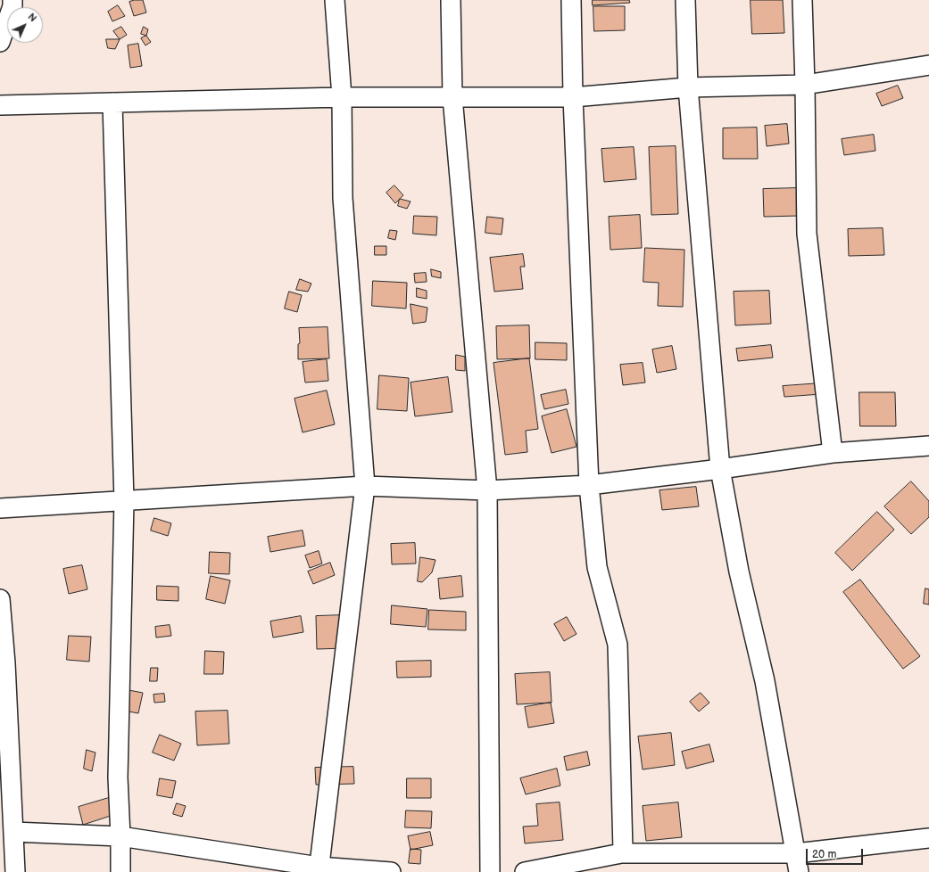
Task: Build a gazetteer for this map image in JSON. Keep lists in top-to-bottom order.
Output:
{
  "scale_bar": "20 m",
  "north": "top right"
}
